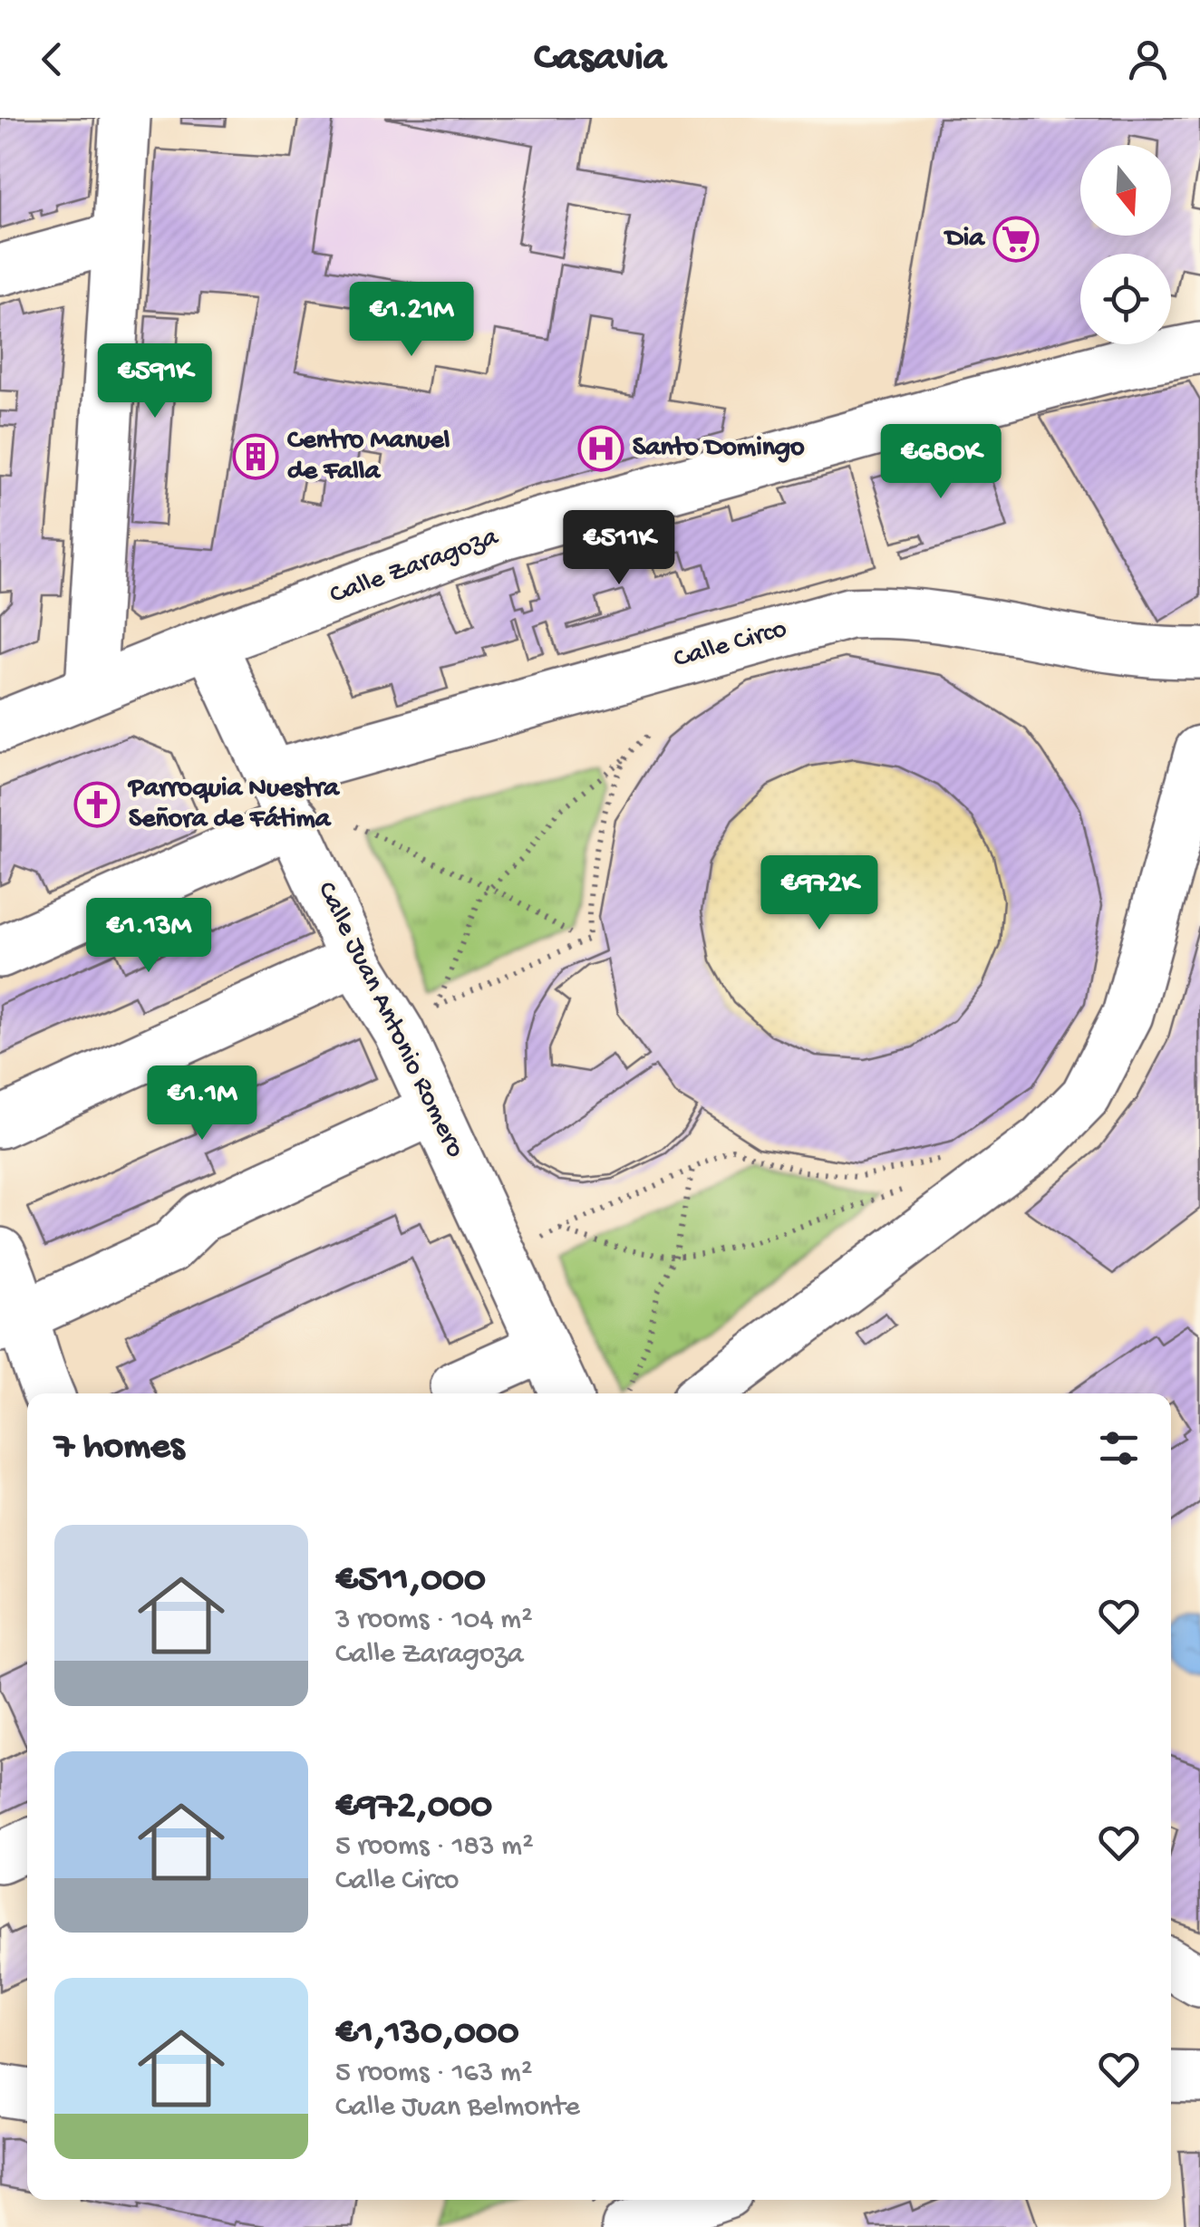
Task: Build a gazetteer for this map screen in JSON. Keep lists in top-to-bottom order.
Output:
{
  "streets": {
    "street": ["Calle Zaragoza", "Calle Circo", "Calle Juan Antonio Romero"]
  },
  "crossings": [
    ["Calle Zaragoza", "Calle Juan Antonio Romero"],
    ["Calle Circo", "Calle Juan Antonio Romero"]
  ],
  "places": {
    "supermarket": ["Dia"],
    "hospital": ["Santo Domingo"],
    "building": ["Centro Manuel de Falla"],
    "church": ["Parroquia Nuestra Señora de Fátima"]
  },
  "north": "bottom",
  "page": {
    "header": "Casavia",
    "price": [
      "€1.21M",
      "€591K",
      "€680K",
      "€511K",
      "€972K",
      "€1.13M",
      "€1.1M"
    ],
    "heading": "7 homes",
    "list": [
      {
        "name": "€511,000",
        "note": "3 rooms · 104 m² · Calle Zaragoza"
      },
      {
        "name": "€972,000",
        "note": "5 rooms · 183 m² · Calle Circo"
      },
      {
        "name": "€1,130,000",
        "note": "5 rooms · 163 m² · Calle Juan Belmonte"
      }
    ]
  }
}
